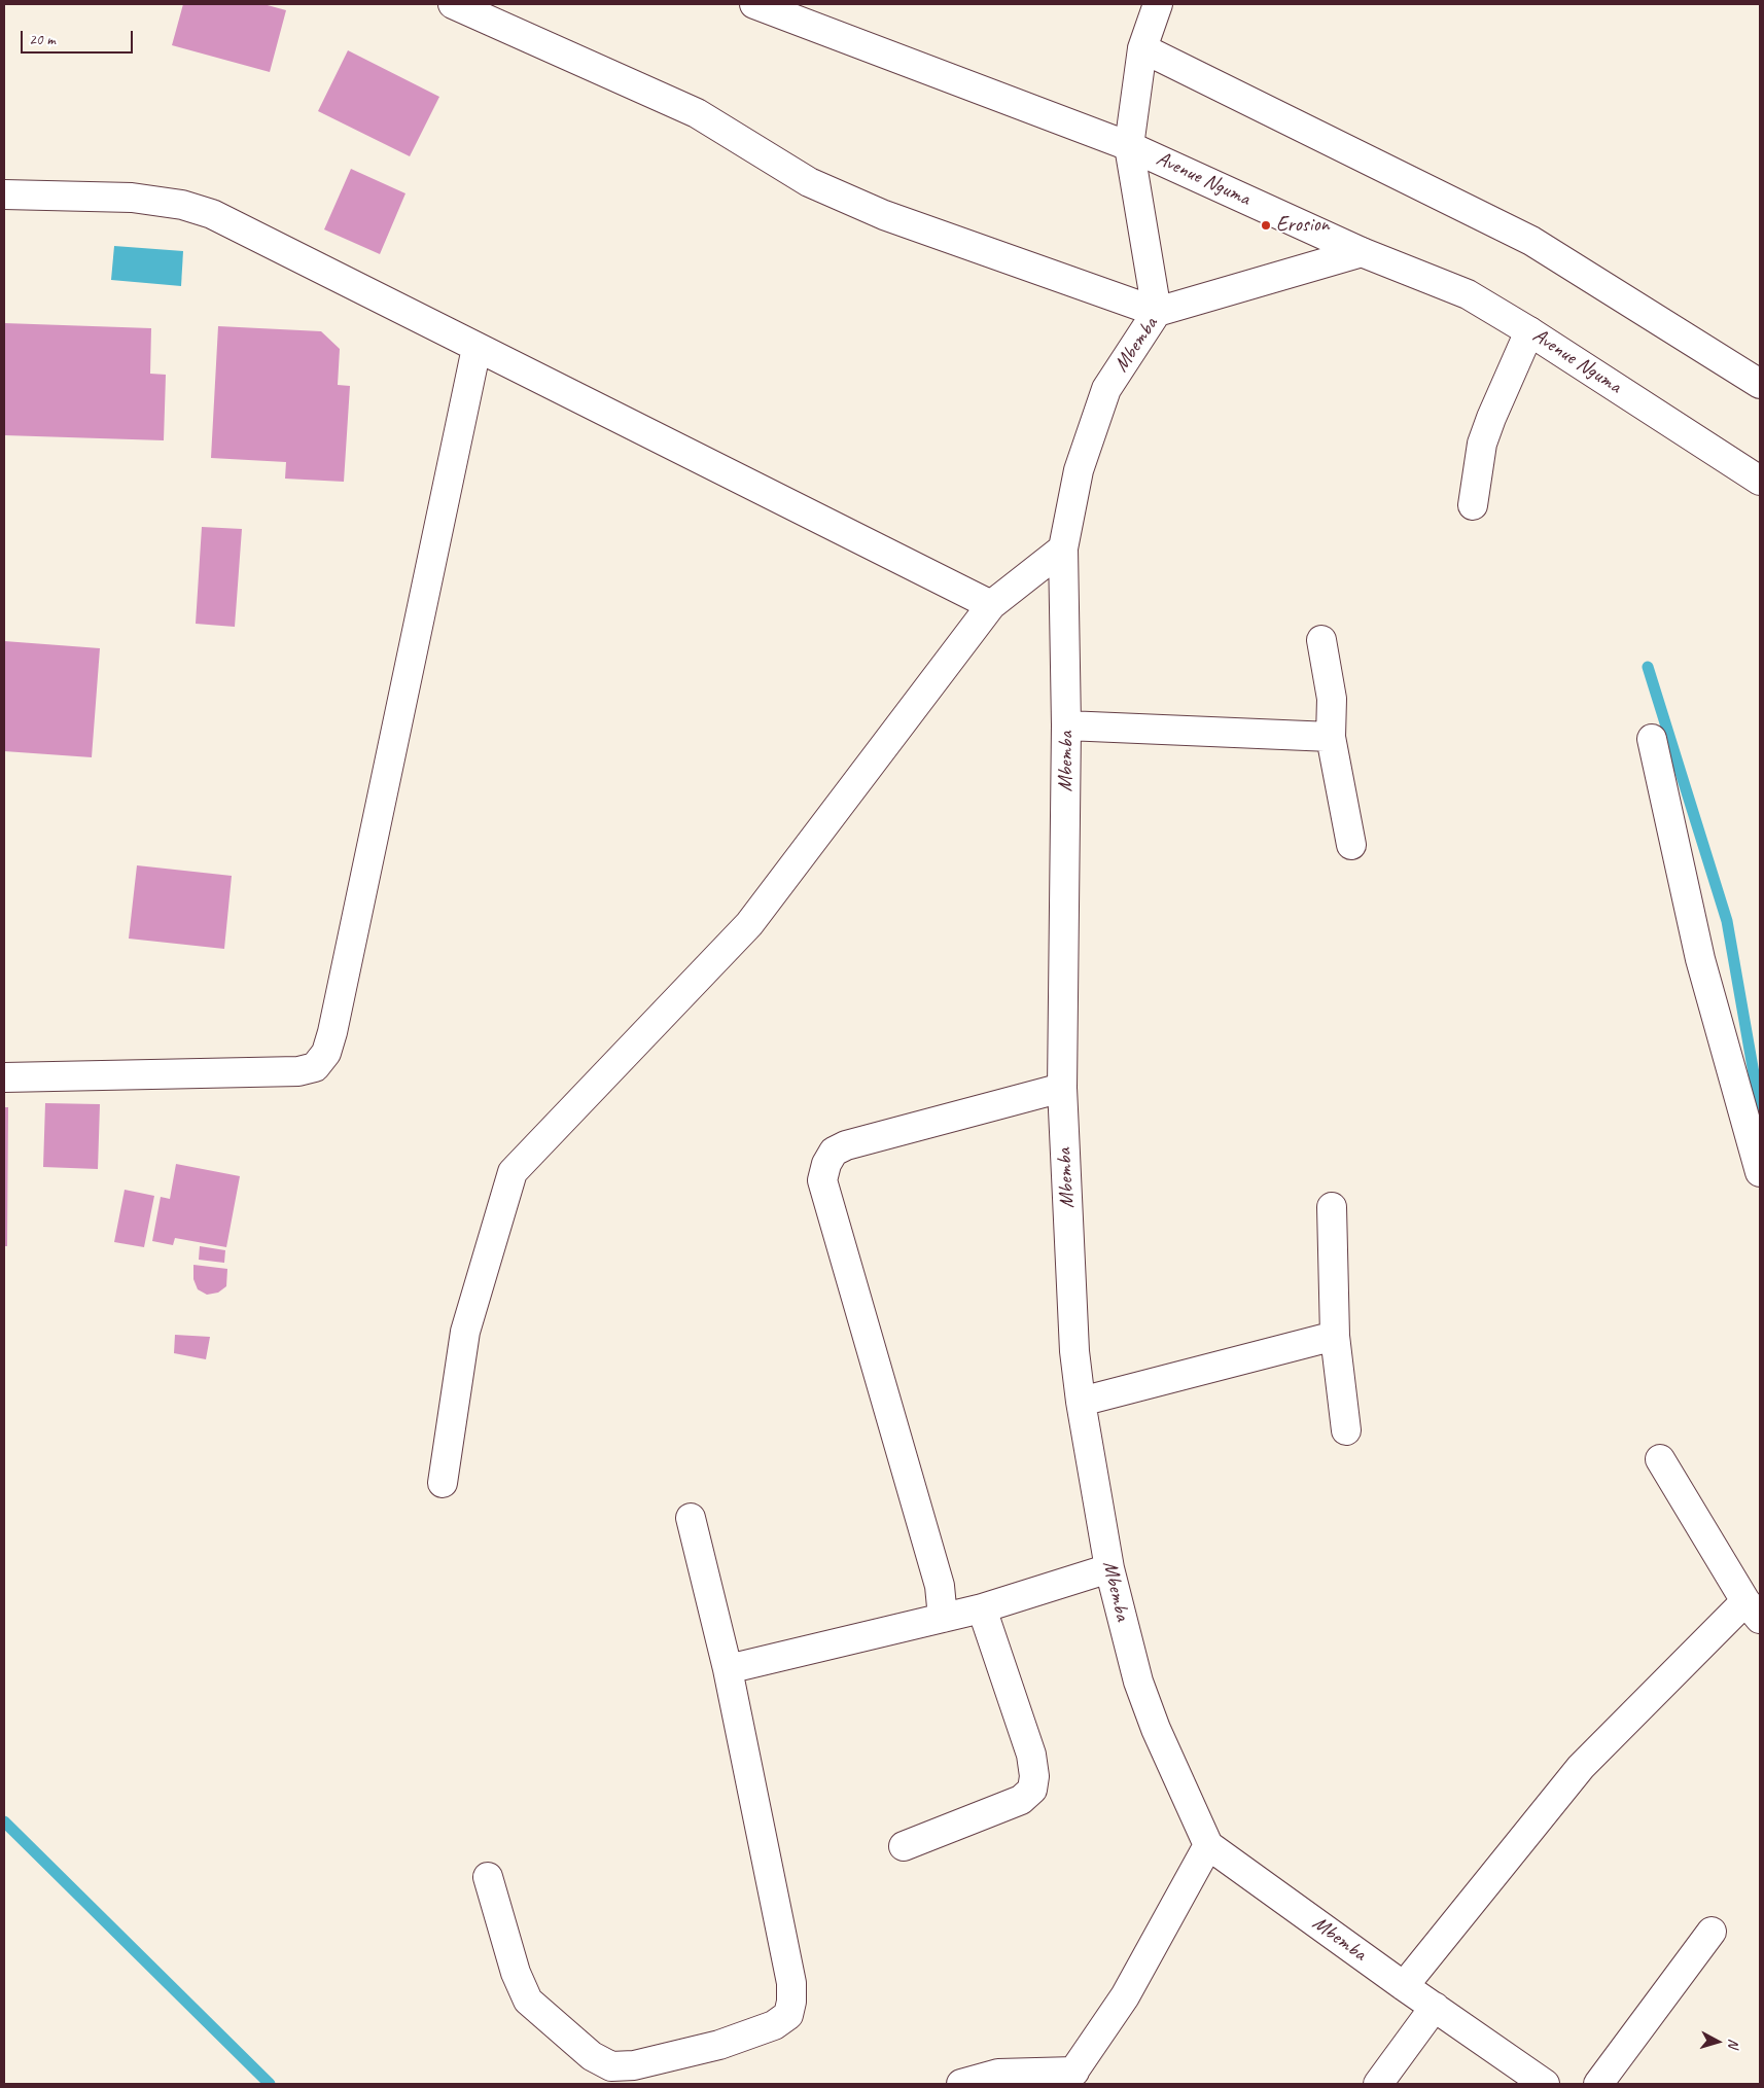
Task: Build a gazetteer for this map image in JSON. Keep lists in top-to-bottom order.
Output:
{
  "streets": {
    "street": ["Avenue Nguma", "Mbemba"]
  },
  "crossings": [
    ["Avenue Nguma", "Mbemba"]
  ],
  "places": ["Erosion"],
  "scale_bar": "20 m",
  "north": "right"
}
